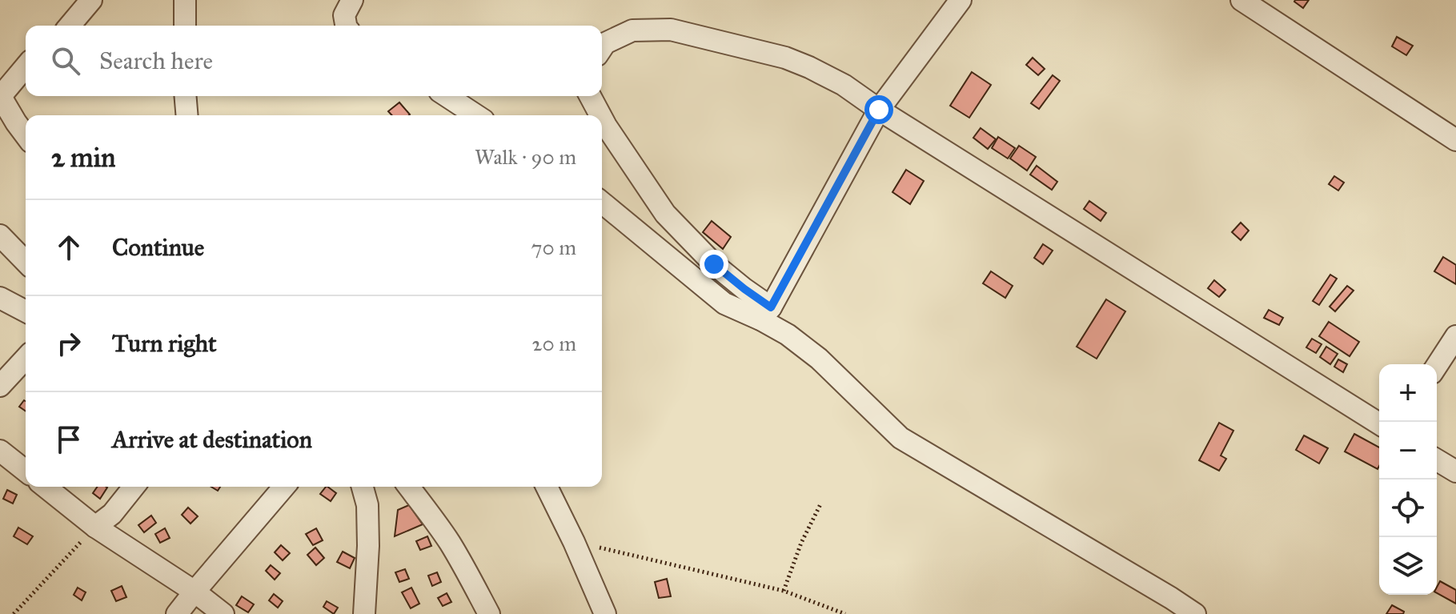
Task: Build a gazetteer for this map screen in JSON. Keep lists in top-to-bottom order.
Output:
{
  "page": {
    "search": "Search here",
    "heading": ["2 min", "Walk · 90 m"],
    "list": [
      ["Continue", "70 m"],
      ["Turn right", "20 m"],
      "Arrive at destination"
    ],
    "map_buttons": ["+", "−"]
  }
}
